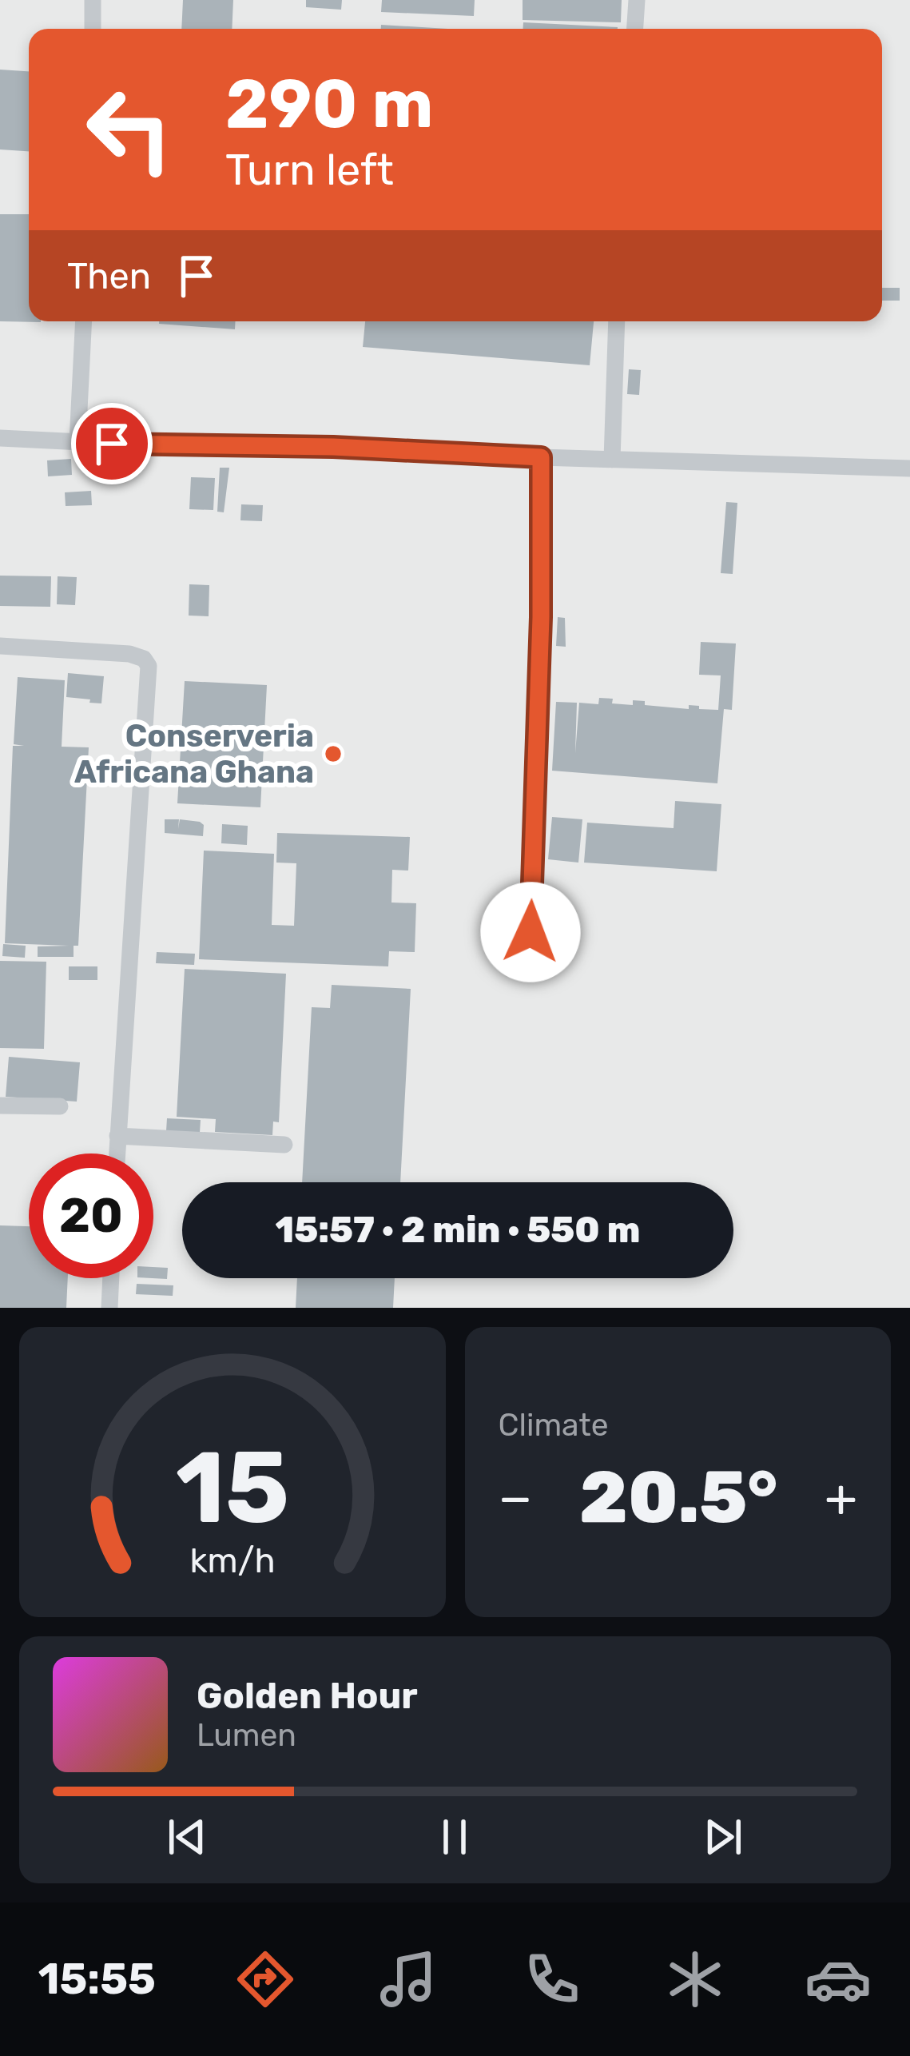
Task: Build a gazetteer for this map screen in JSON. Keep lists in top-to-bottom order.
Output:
{
  "places": ["Conserveria Africana Ghana"],
  "page": {
    "turn": ["290 m", "Turn left"],
    "then": "Then",
    "limit": "20",
    "trip": "15:57 · 2 min · 550 m",
    "tile": "Climate",
    "heat": ["−", "20.5°", "+"],
    "song": ["Golden Hour", "Lumen"],
    "tabs": "15:55",
    "gauge": ["15", "km/h"]
  }
}
